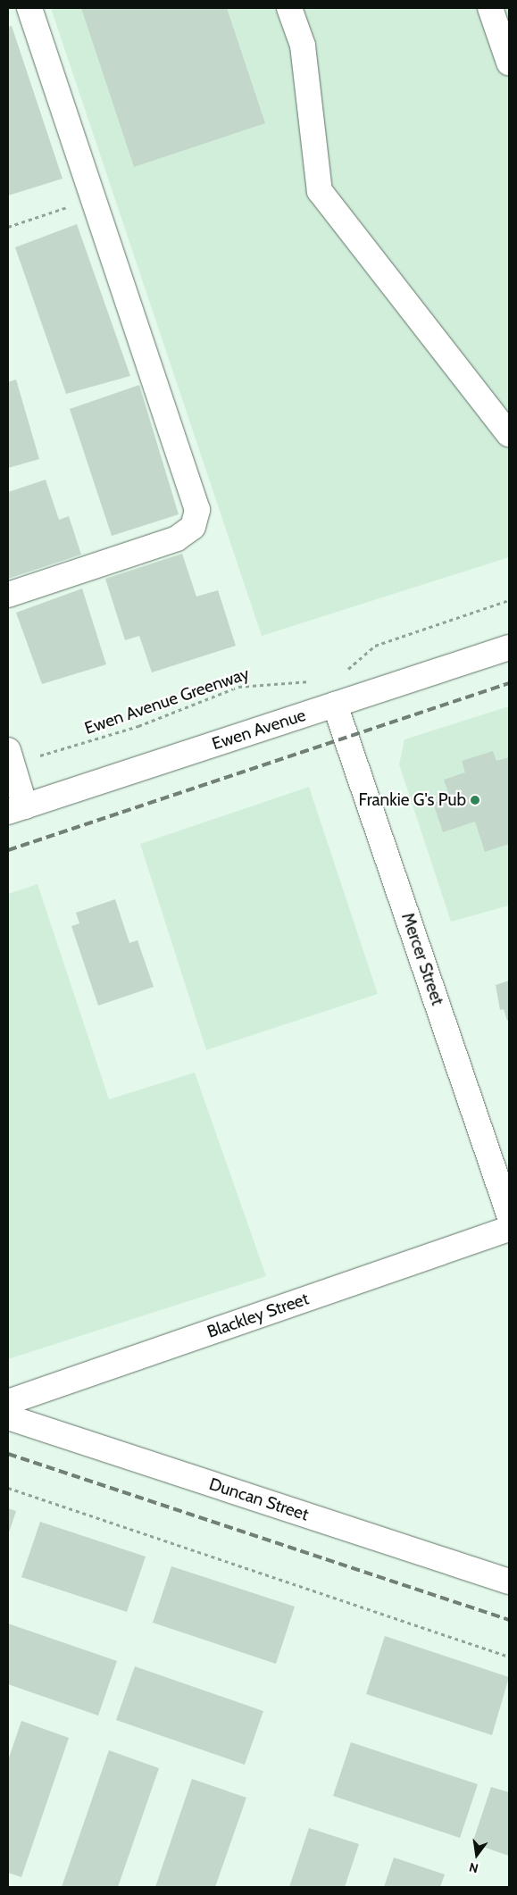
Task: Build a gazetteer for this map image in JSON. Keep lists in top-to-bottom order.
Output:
{
  "streets": {
    "street": [
      "Ewen Avenue",
      "Mercer Street",
      "Blackley Street",
      "Duncan Street"
    ],
    "path": ["Ewen Avenue Greenway"]
  },
  "crossings": [
    ["Ewen Avenue", "Mercer Street"]
  ],
  "places": ["Frankie G's Pub"],
  "north": "bottom"
}
